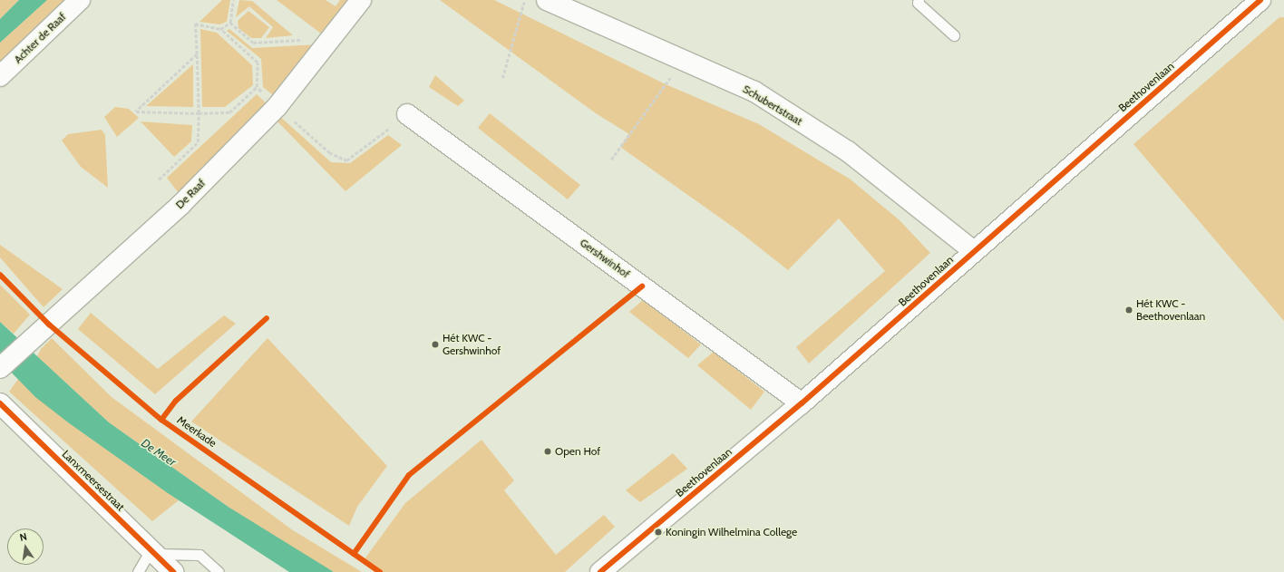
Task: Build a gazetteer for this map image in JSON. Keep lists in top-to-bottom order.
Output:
{
  "streets": {
    "street": [
      "Achter de Raaf",
      "Beethovenlaan",
      "Schubertstraat",
      "De Raaf",
      "Gershwinhof",
      "Lanxmeersestraat"
    ],
    "cycle path": ["Meerkade"]
  },
  "crossings": [
    ["Beethovenlaan", "Schubertstraat"],
    ["Beethovenlaan", "Gershwinhof"]
  ],
  "water": ["De Meer"],
  "places": [
    "Hét KWC - Beethovenlaan",
    "Hét KWC - Gershwinhof",
    "Open Hof",
    "Koningin Wilhelmina College"
  ],
  "north": "top"
}
